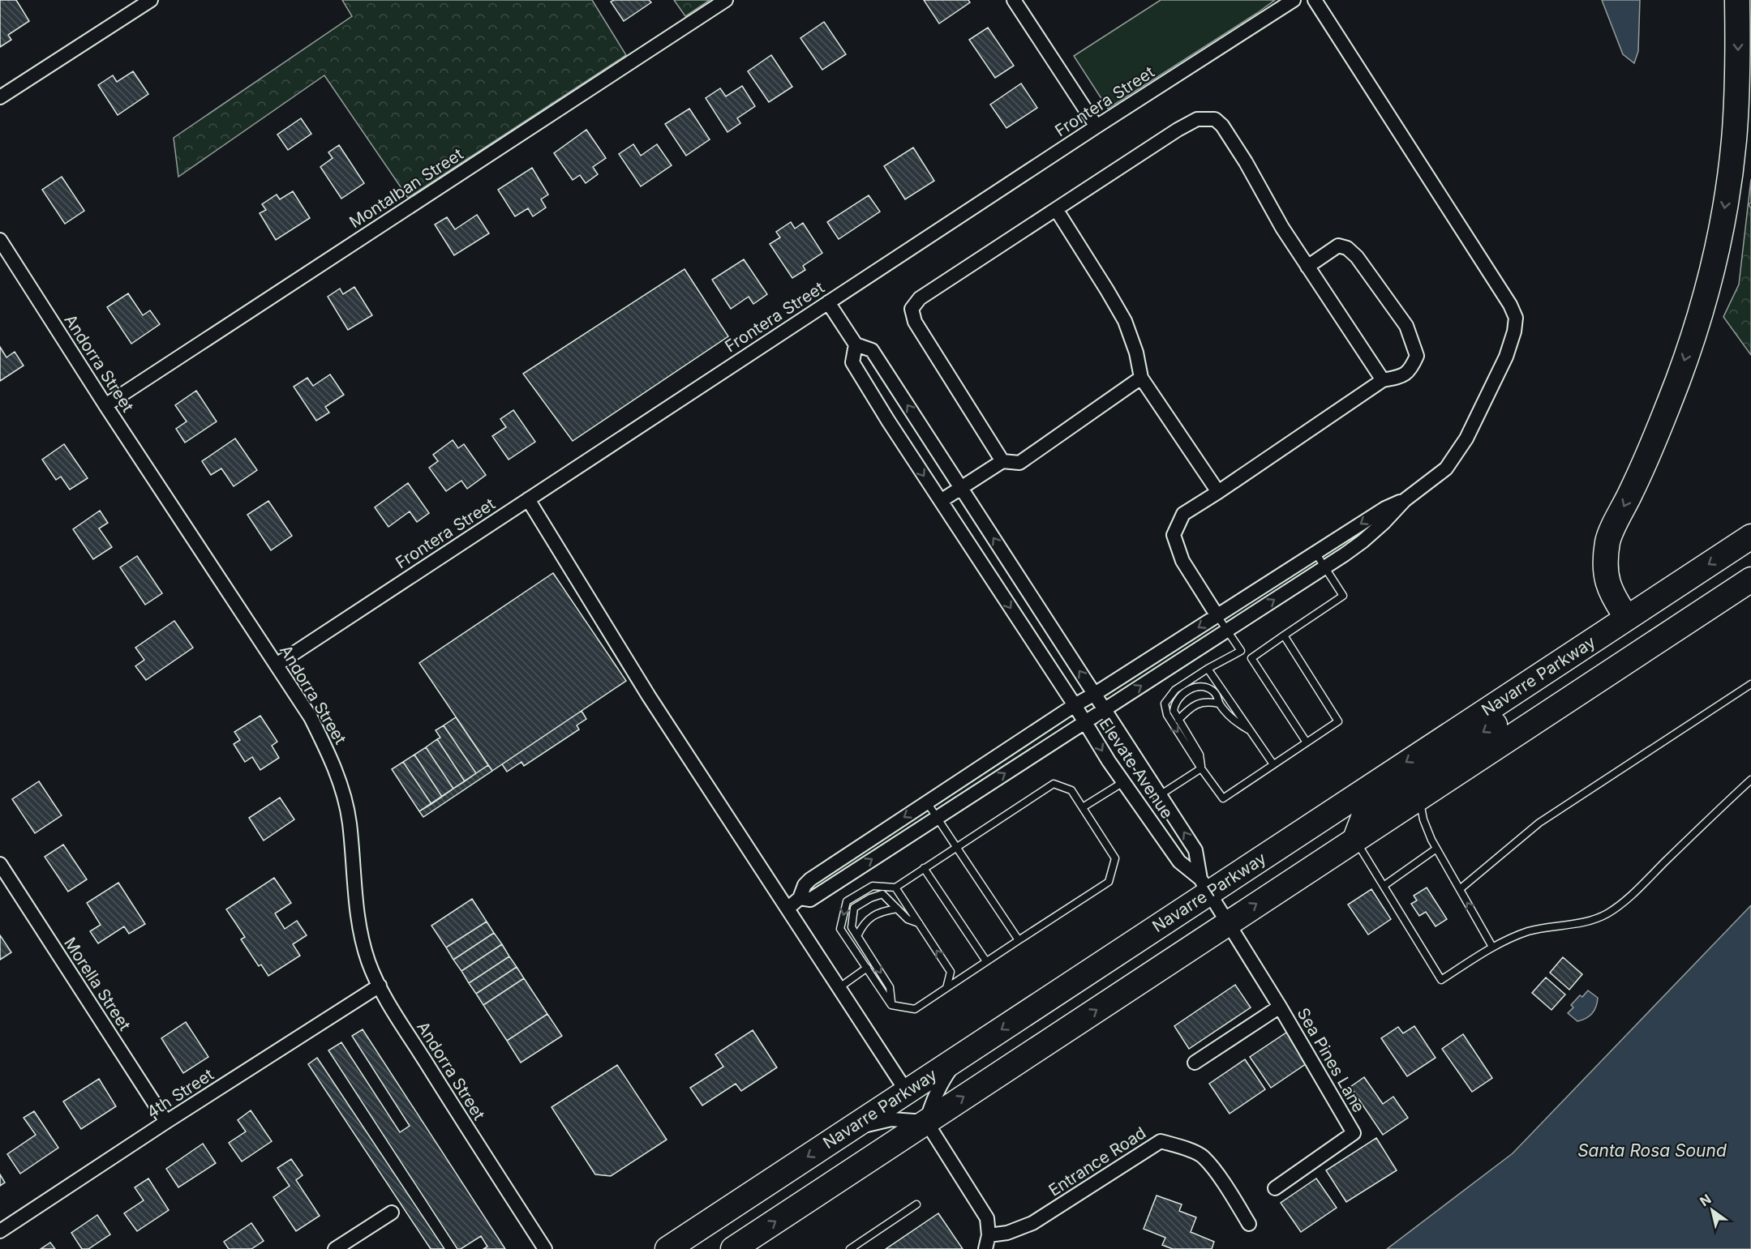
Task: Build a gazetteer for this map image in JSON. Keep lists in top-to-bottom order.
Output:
{
  "streets": {
    "highway": ["Navarre Parkway"],
    "street": [
      "Frontera Street",
      "Montalban Street",
      "Andorra Street",
      "Elevate Avenue",
      "Morella Street",
      "Sea Pines Lane",
      "4th Street",
      "Entrance Road"
    ]
  },
  "crossings": [
    ["Frontera Street", "Andorra Street"],
    ["Montalban Street", "Andorra Street"],
    ["Andorra Street", "4th Street"],
    ["Navarre Parkway", "Elevate Avenue"],
    ["Morella Street", "4th Street"]
  ],
  "water": ["Santa Rosa Sound"],
  "north": "top left"
}
